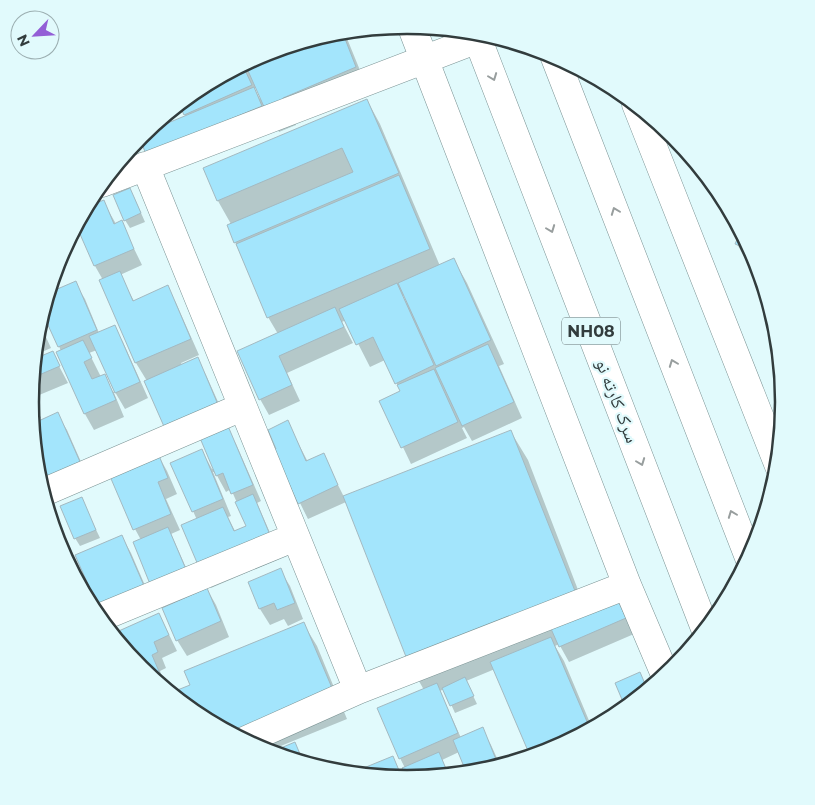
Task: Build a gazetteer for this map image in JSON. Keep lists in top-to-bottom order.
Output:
{
  "streets": {
    "main road": ["NH08", "سرک کارته نو"]
  },
  "north": "bottom left"
}
